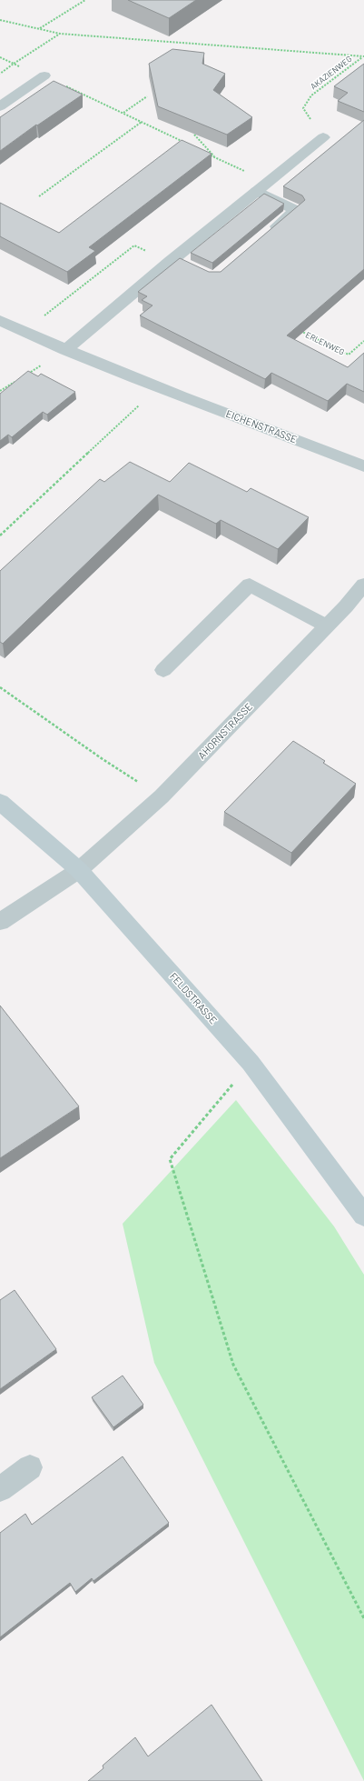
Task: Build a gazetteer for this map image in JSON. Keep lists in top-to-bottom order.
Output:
{
  "streets": {
    "main road": ["FELDSTRASSE"],
    "street": ["EICHENSTRASSE", "AHORNSTRASSE"],
    "path": ["AKAZIENWEG", "ERLENWEG"]
  },
  "crossings": [
    ["AHORNSTRASSE", "FELDSTRASSE"]
  ]
}
